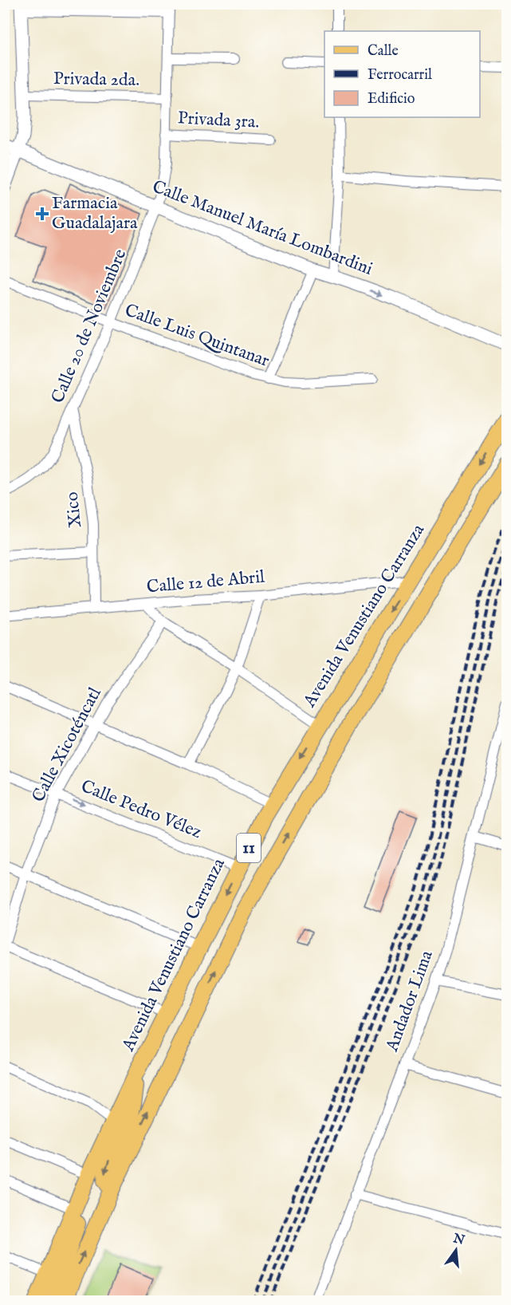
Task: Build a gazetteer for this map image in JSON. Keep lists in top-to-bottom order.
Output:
{
  "streets": {
    "main road": ["Avenida Venustiano Carranza", "11"],
    "street": [
      "Privada 2da.",
      "Privada 3ra.",
      "Calle Manuel María Lombardini",
      "Calle 20 de Noviembre",
      "Calle Luis Quintanar",
      "Xico",
      "Calle 12 de Abril",
      "Calle Xicoténcatl",
      "Calle Pedro Vélez",
      "Andador Lima"
    ]
  },
  "crossings": [
    ["Privada 2da.", "Calle 20 de Noviembre"],
    ["Privada 3ra.", "Calle 20 de Noviembre"],
    ["Calle Manuel María Lombardini", "Calle 20 de Noviembre"],
    ["Calle 20 de Noviembre", "Calle Luis Quintanar"],
    ["Calle 20 de Noviembre", "Xico"],
    ["Xico", "Calle 12 de Abril"],
    ["Calle 12 de Abril", "Avenida Venustiano Carranza"],
    ["Avenida Venustiano Carranza", "Calle Pedro Vélez"],
    ["Calle Xicoténcatl", "Calle Pedro Vélez"]
  ],
  "places": {
    "health": ["Farmacia Guadalajara"]
  },
  "legend": ["Calle", "Ferrocarril", "Edificio"],
  "north": "top"
}
